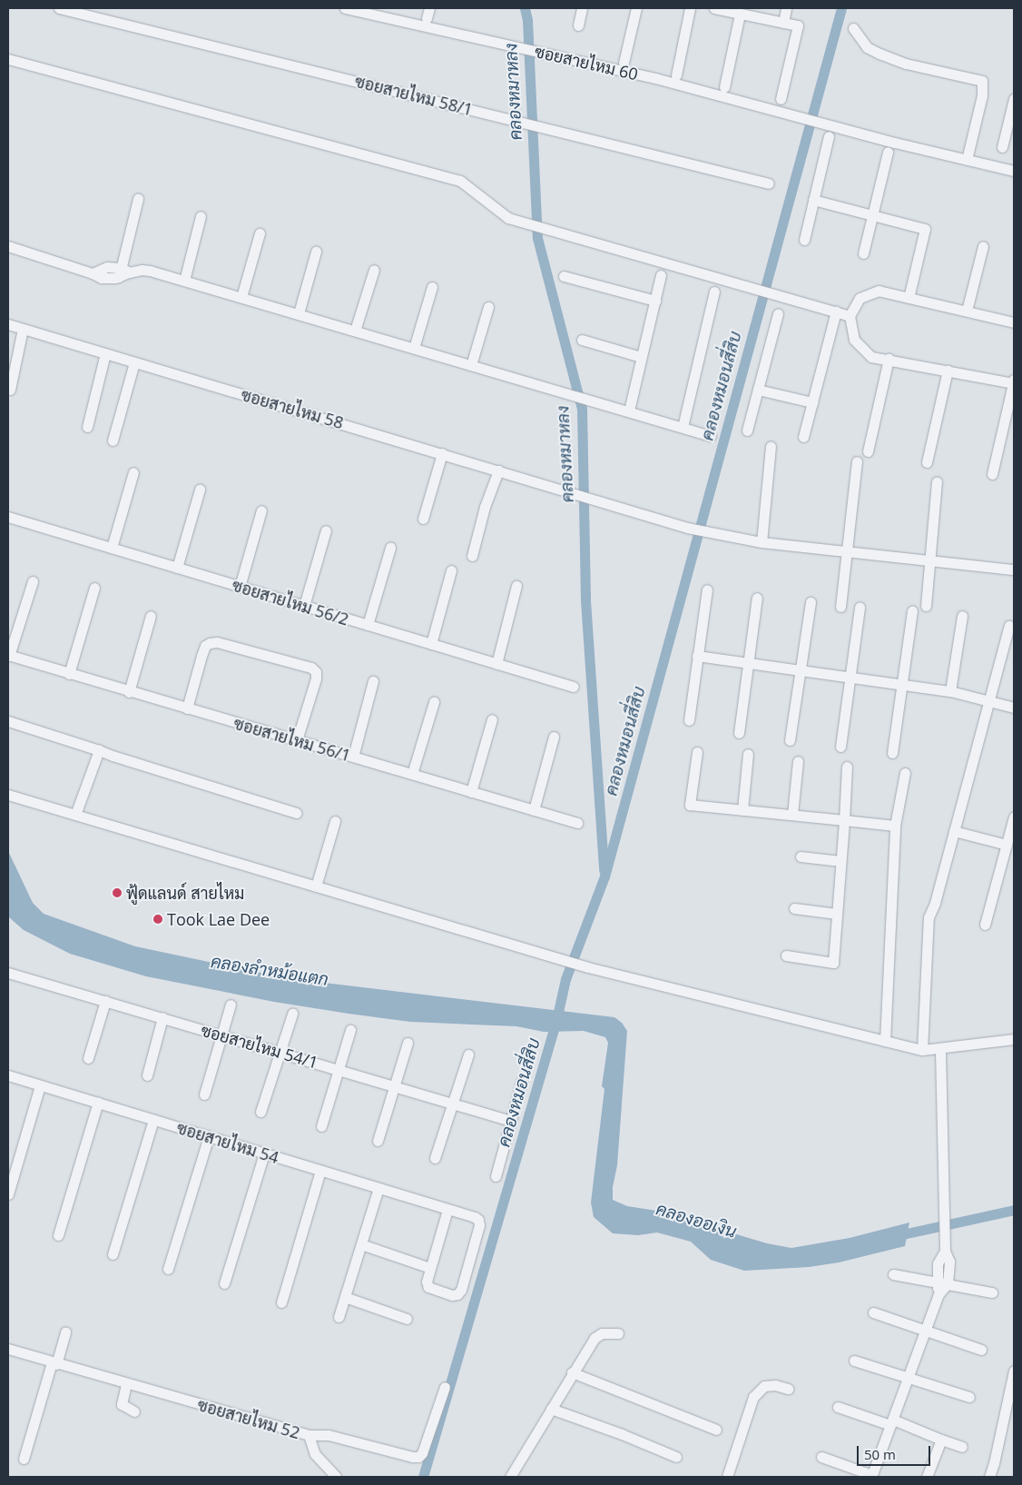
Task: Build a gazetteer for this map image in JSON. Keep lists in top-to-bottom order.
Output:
{
  "streets": {
    "street": [
      "ซอยสายไหม 60",
      "ซอยสายไหม 58/1",
      "ซอยสายไหม 58",
      "ซอยสายไหม 56/2",
      "ซอยสายไหม 56/1",
      "ซอยสายไหม 54/1",
      "ซอยสายไหม 54",
      "ซอยสายไหม 52"
    ]
  },
  "water": [
    "คลองหมาหลง",
    "คลองหมอนสี่สิบ",
    "คลองลำหม้อแตก",
    "คลองออเงิน"
  ],
  "places": ["ฟู้ดแลนด์ สายไหม", "Took Lae Dee"],
  "scale_bar": "50 m"
}
